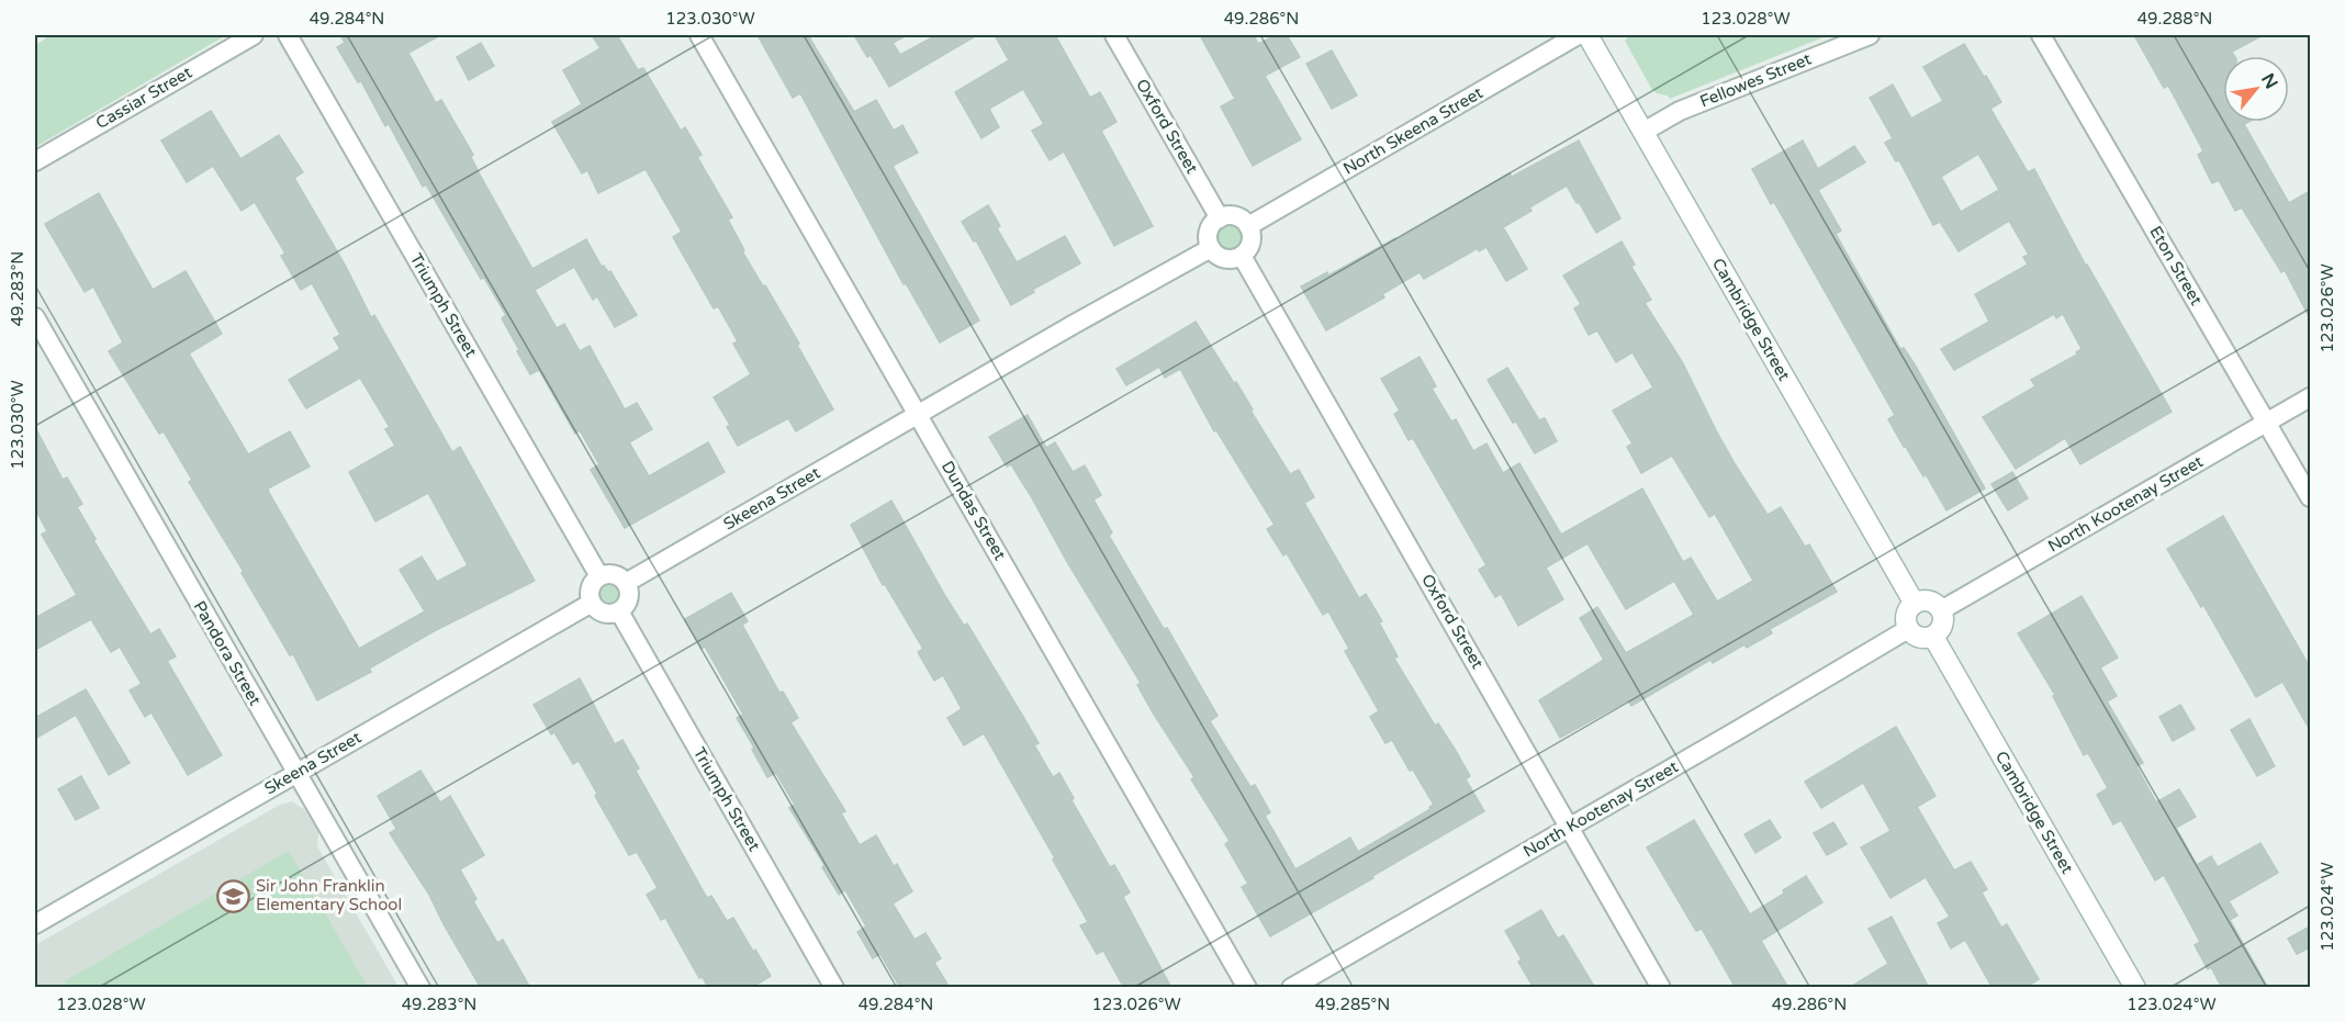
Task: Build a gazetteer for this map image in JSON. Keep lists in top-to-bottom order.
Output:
{
  "streets": {
    "street": [
      "Fellowes Street",
      "Cassiar Street",
      "Oxford Street",
      "North Skeena Street",
      "Eton Street",
      "Triumph Street",
      "Cambridge Street",
      "Skeena Street",
      "North Kootenay Street",
      "Dundas Street",
      "Pandora Street"
    ]
  },
  "crossings": [
    ["Fellowes Street", "Cambridge Street"],
    ["Oxford Street", "North Skeena Street"],
    ["Oxford Street", "North Kootenay Street"],
    ["Eton Street", "North Kootenay Street"],
    ["Triumph Street", "Skeena Street"],
    ["Cambridge Street", "North Kootenay Street"],
    ["Skeena Street", "Dundas Street"],
    ["Skeena Street", "Pandora Street"]
  ],
  "places": {
    "school or university": ["Sir John Franklin Elementary School"]
  },
  "north": "top right",
  "coordinates": [
    "49.284°N",
    "123.030°W",
    "49.286°N",
    "123.028°W",
    "49.288°N",
    "49.283°N",
    "123.026°W",
    "123.024°W",
    "49.285°N"
  ]
}
